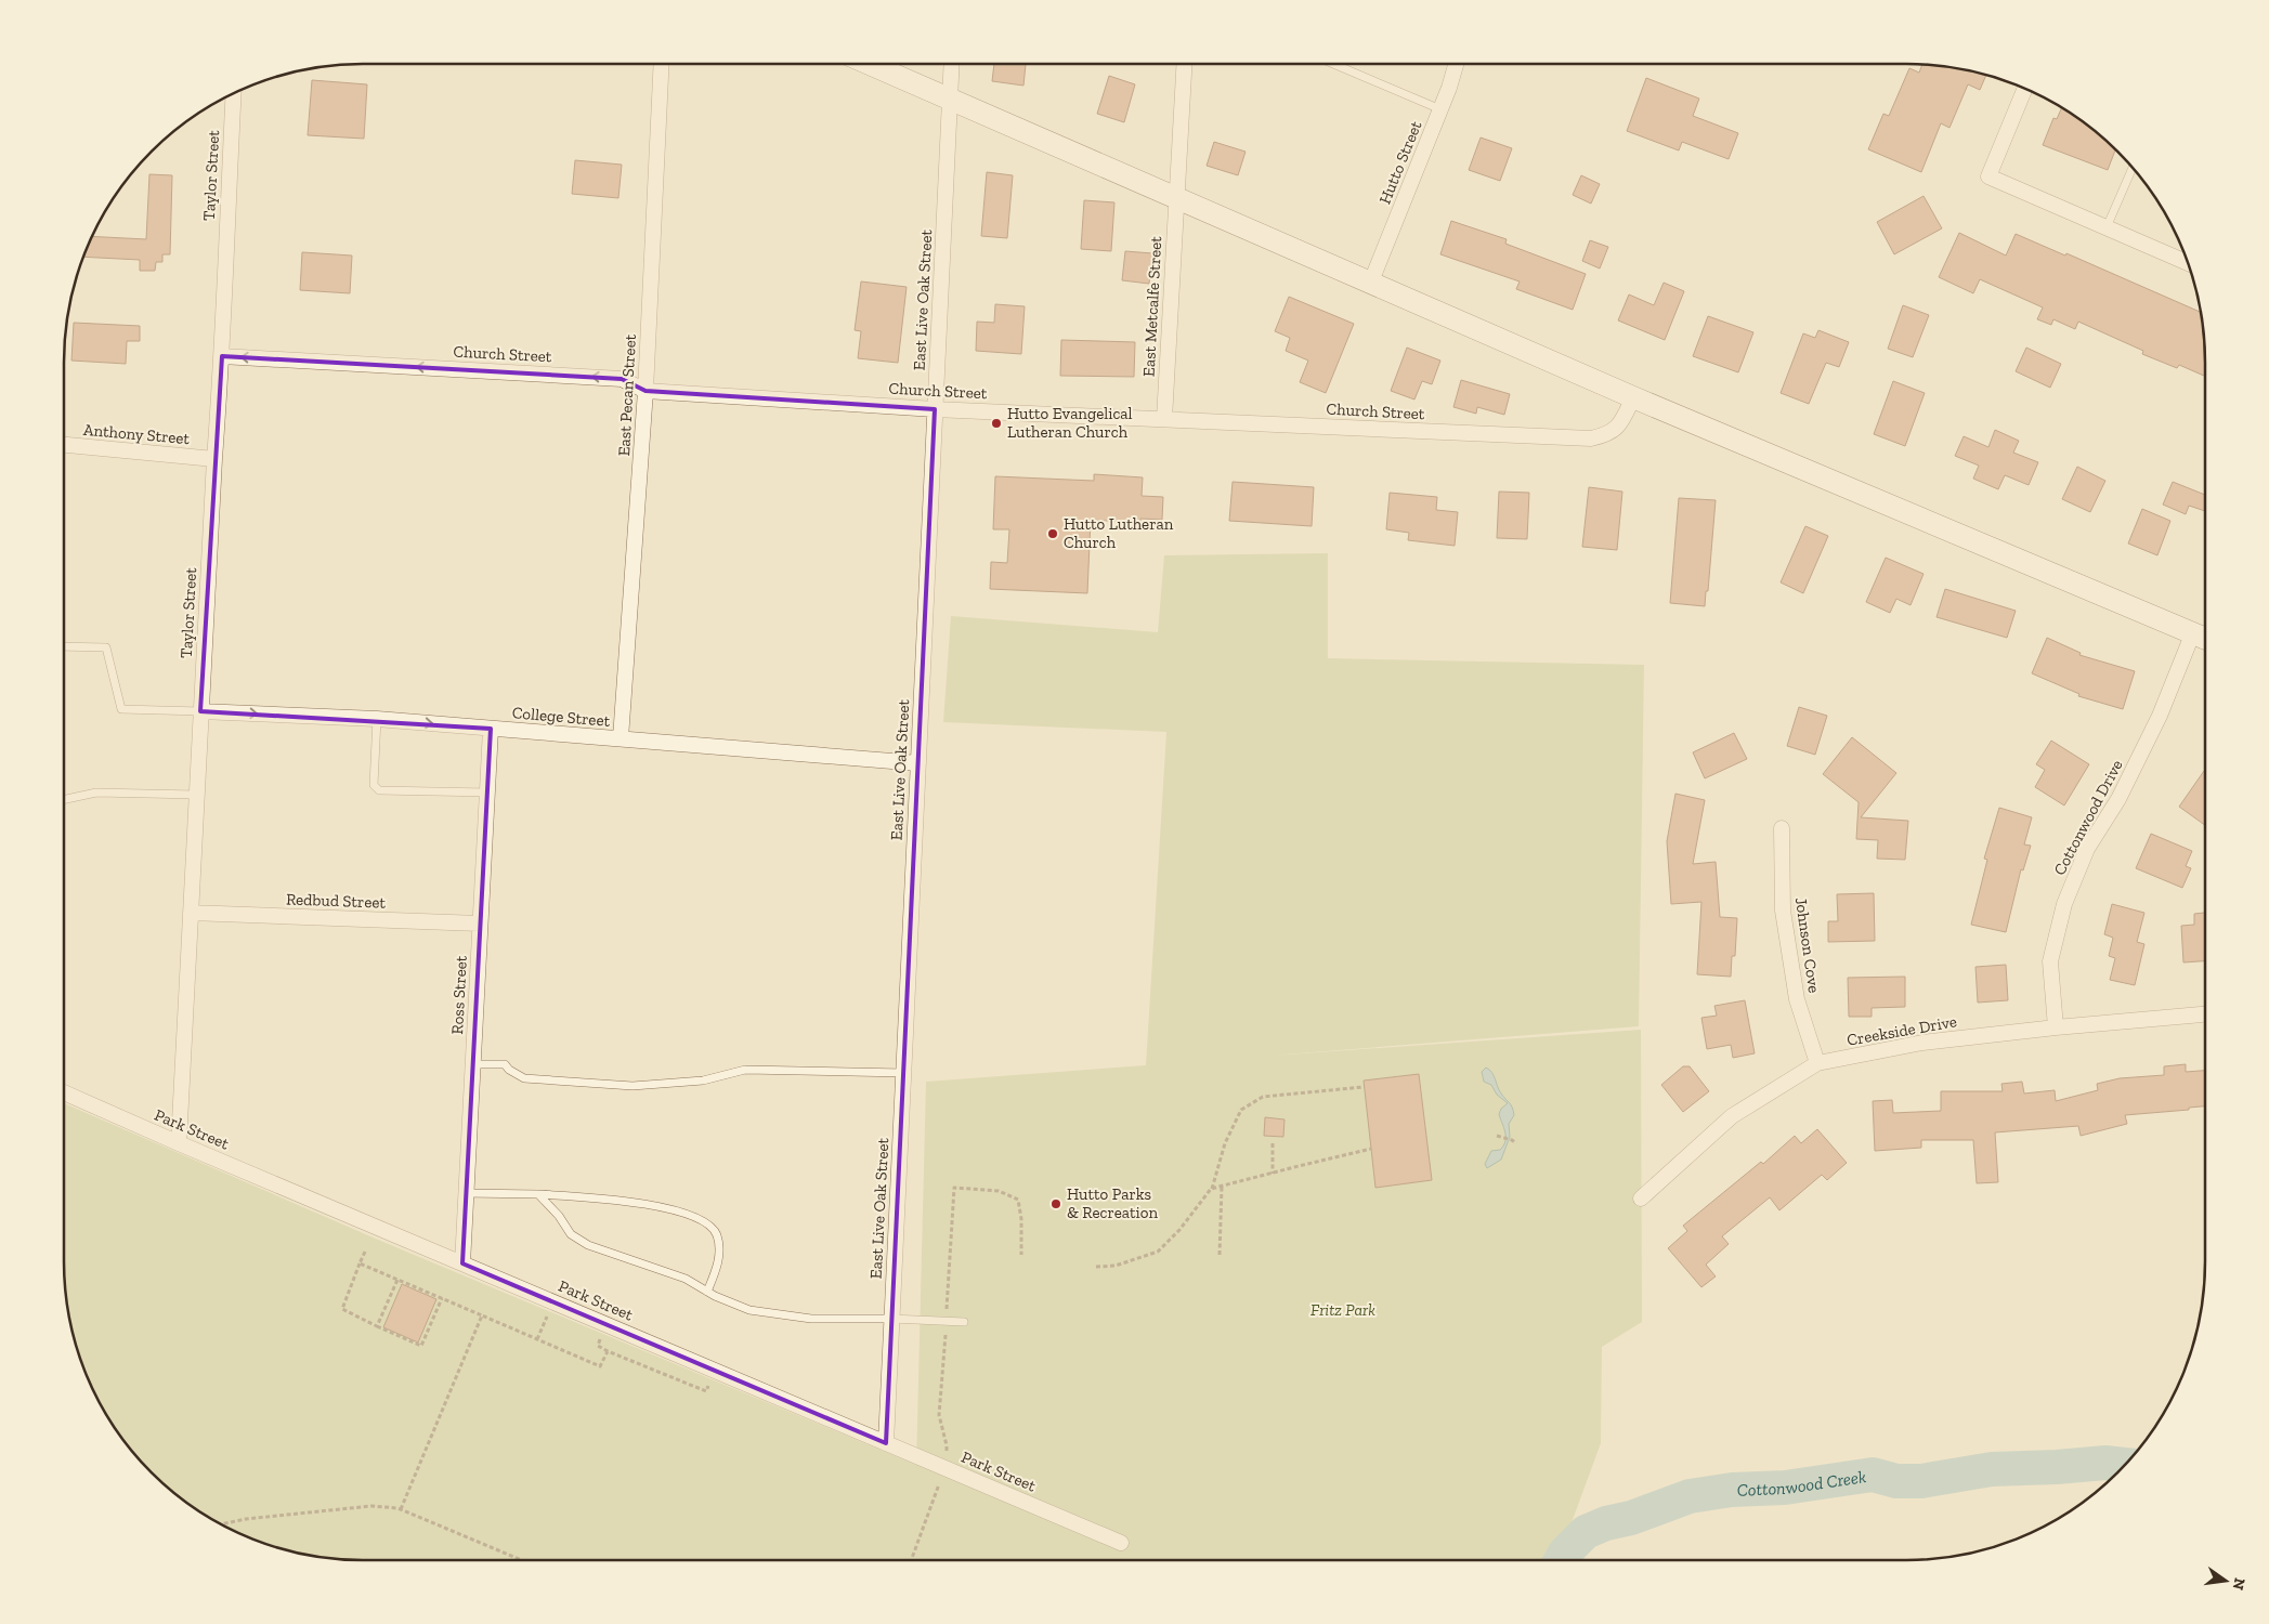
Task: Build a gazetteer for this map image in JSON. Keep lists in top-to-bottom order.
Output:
{
  "streets": {
    "street": [
      "Hutto Street",
      "Taylor Street",
      "East Live Oak Street",
      "East Metcalfe Street",
      "Church Street",
      "East Pecan Street",
      "Anthony Street",
      "College Street",
      "Cottonwood Drive",
      "Redbud Street",
      "Johnson Cove",
      "Ross Street",
      "Creekside Drive",
      "Park Street"
    ]
  },
  "crossings": [
    ["Taylor Street", "Church Street"],
    ["Taylor Street", "Anthony Street"],
    ["Taylor Street", "College Street"],
    ["Taylor Street", "Redbud Street"],
    ["Taylor Street", "Park Street"],
    ["East Live Oak Street", "Church Street"],
    ["East Live Oak Street", "College Street"],
    ["East Live Oak Street", "Park Street"],
    ["East Metcalfe Street", "Church Street"],
    ["Church Street", "East Pecan Street"],
    ["East Pecan Street", "College Street"],
    ["College Street", "Ross Street"],
    ["Cottonwood Drive", "Creekside Drive"],
    ["Redbud Street", "Ross Street"],
    ["Johnson Cove", "Creekside Drive"],
    ["Ross Street", "Park Street"]
  ],
  "one_way": ["College Street"],
  "water": ["Cottonwood Creek"],
  "parks": ["Fritz Park"],
  "places": ["Hutto Evangelical Lutheran Church", "Hutto Lutheran Church", "Hutto Parks & Recreation"],
  "north": "right"
}
